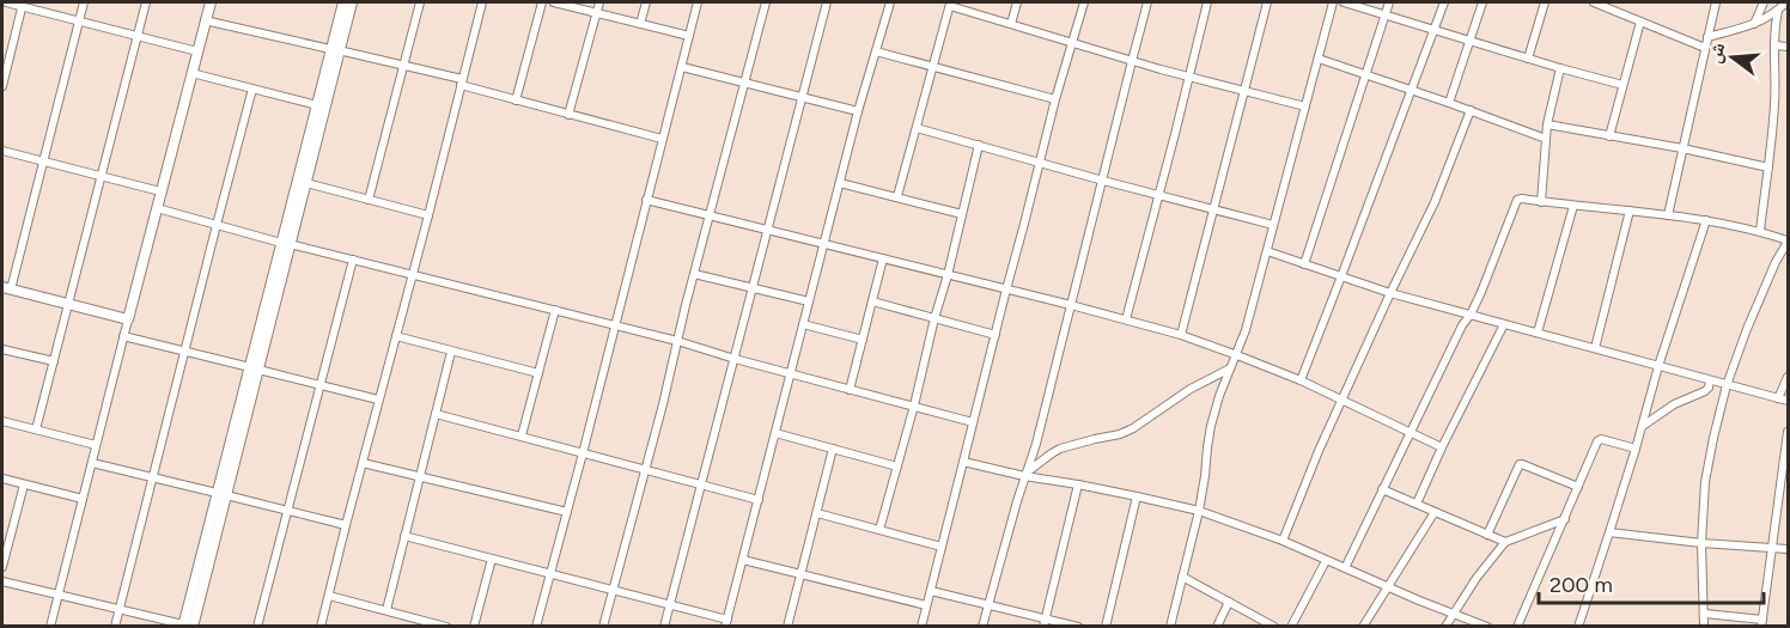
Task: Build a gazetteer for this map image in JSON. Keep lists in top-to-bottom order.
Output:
{
  "scale_bar": "200 m",
  "north": "left"
}
